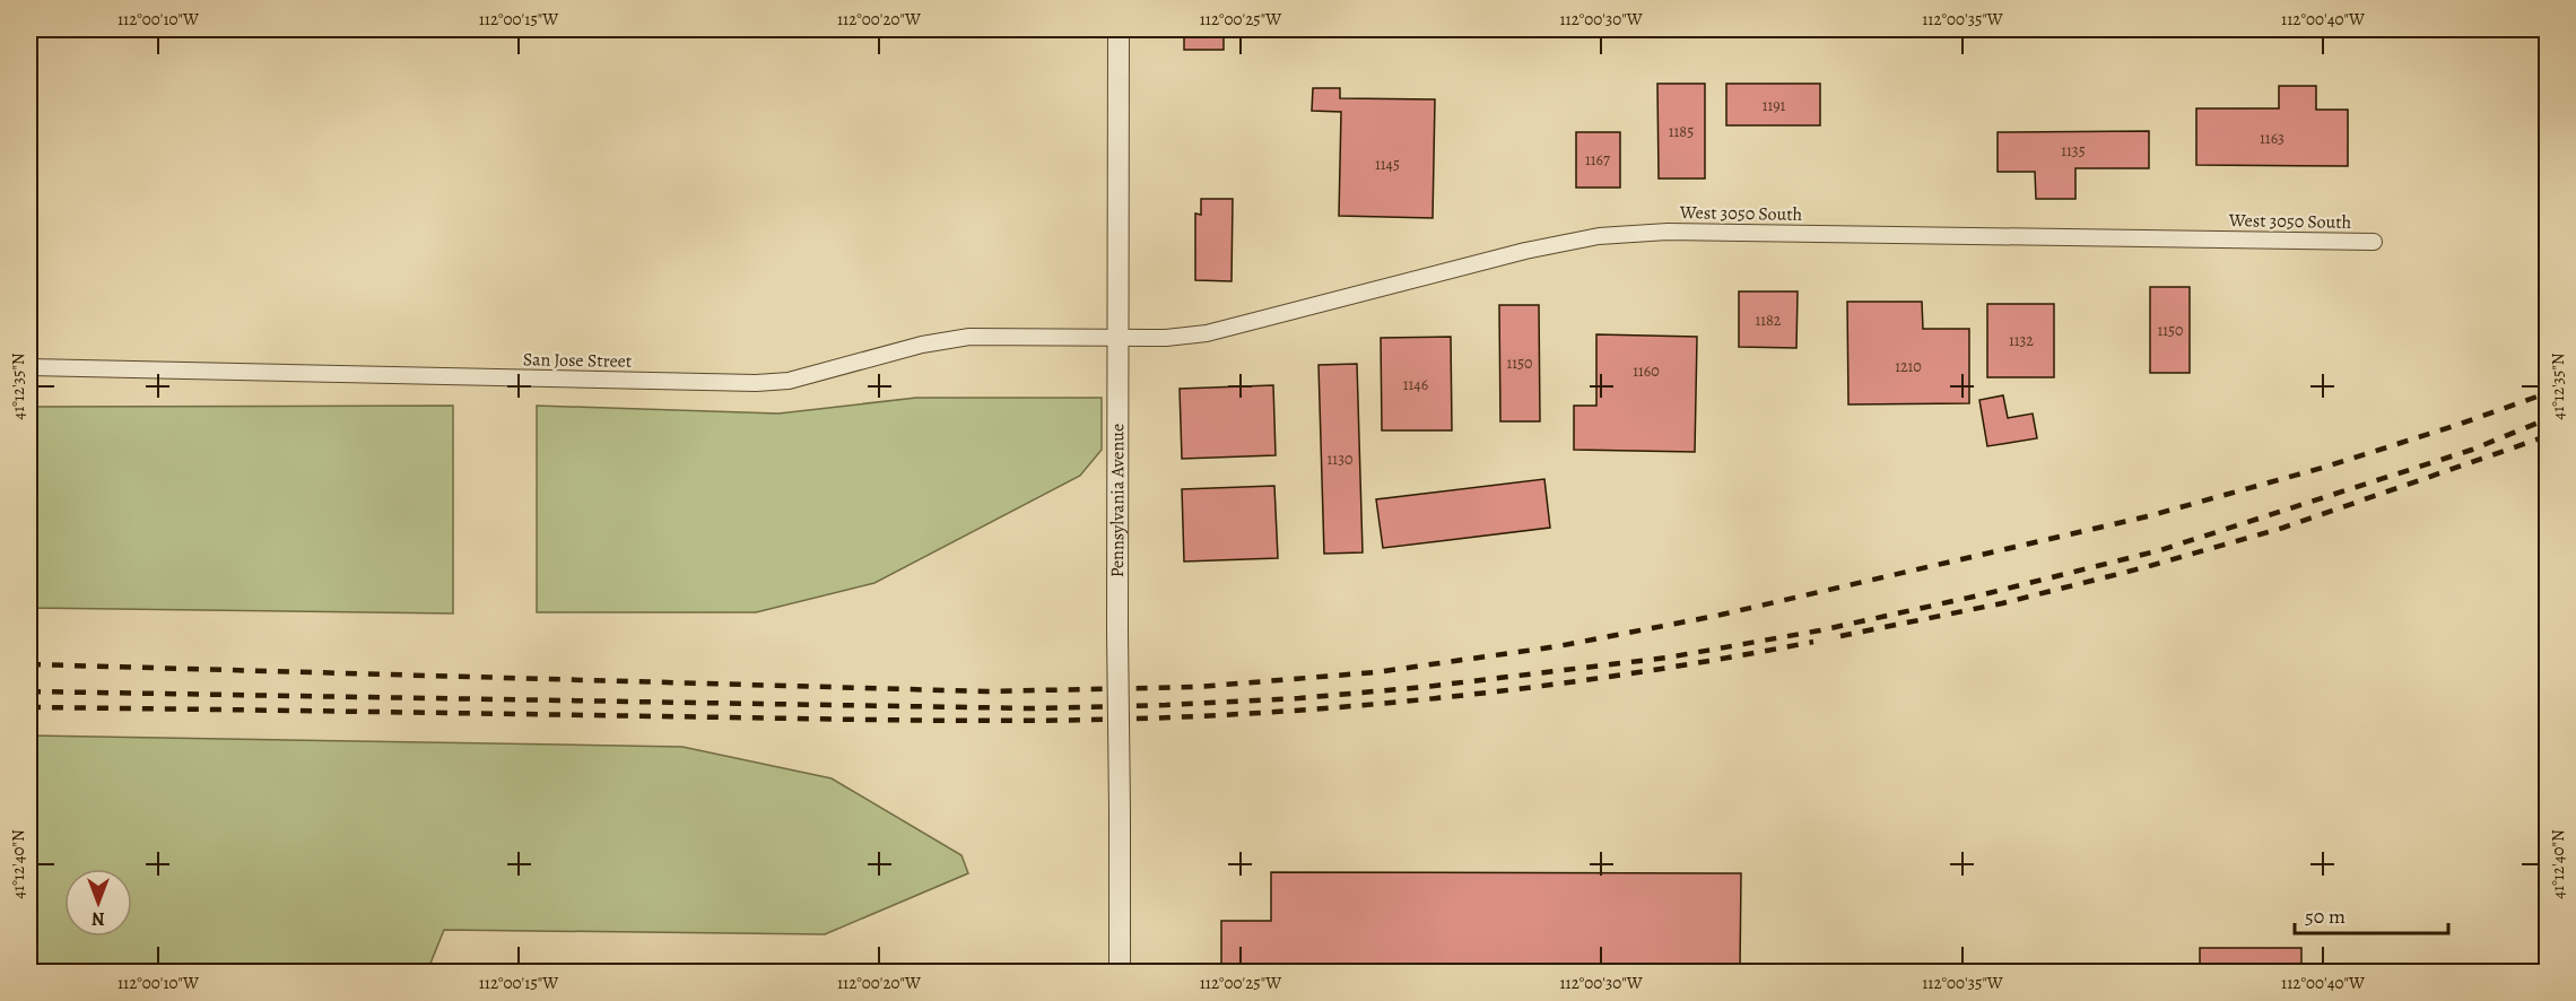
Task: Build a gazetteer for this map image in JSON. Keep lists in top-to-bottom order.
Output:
{
  "streets": {
    "street": ["West 3050 South", "San Jose Street", "Pennsylvania Avenue"]
  },
  "crossings": [
    ["West 3050 South", "San Jose Street"],
    ["West 3050 South", "Pennsylvania Avenue"],
    ["San Jose Street", "Pennsylvania Avenue"]
  ],
  "house_numbers": [
    "1191",
    "1185",
    "1163",
    "1135",
    "1167",
    "1145",
    "1182",
    "1150",
    "1132",
    "1150",
    "1210",
    "1160",
    "1146",
    "1130"
  ],
  "scale_bar": "50 m",
  "north": "bottom",
  "coordinates": [
    "112°00'10\"W",
    "112°00'15\"W",
    "112°00'20\"W",
    "112°00'25\"W",
    "112°00'30\"W",
    "112°00'35\"W",
    "112°00'40\"W",
    "41°12'35\"N",
    "41°12'40\"N"
  ]
}
